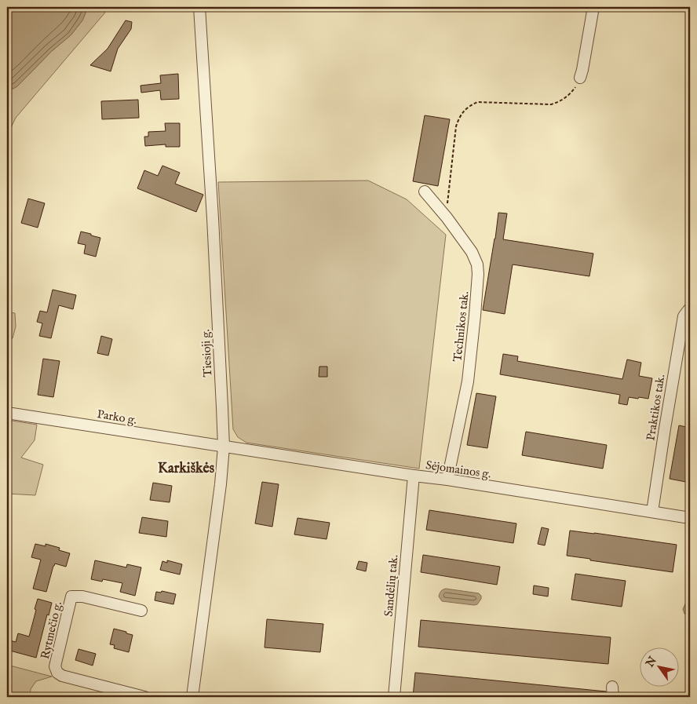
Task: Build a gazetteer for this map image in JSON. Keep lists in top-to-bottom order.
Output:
{
  "streets": {
    "street": [
      "Technikos tak.",
      "Tiesioji g.",
      "Praktikos tak.",
      "Parko g.",
      "Sėjomainos g.",
      "Sandėlių tak.",
      "Rytmečio g."
    ]
  },
  "crossings": [
    ["Technikos tak.", "Sėjomainos g."],
    ["Tiesioji g.", "Parko g."],
    ["Tiesioji g.", "Sėjomainos g."],
    ["Praktikos tak.", "Sėjomainos g."],
    ["Parko g.", "Sėjomainos g."],
    ["Sėjomainos g.", "Sandėlių tak."]
  ],
  "districts": ["Karkiškės"],
  "north": "top left"
}
